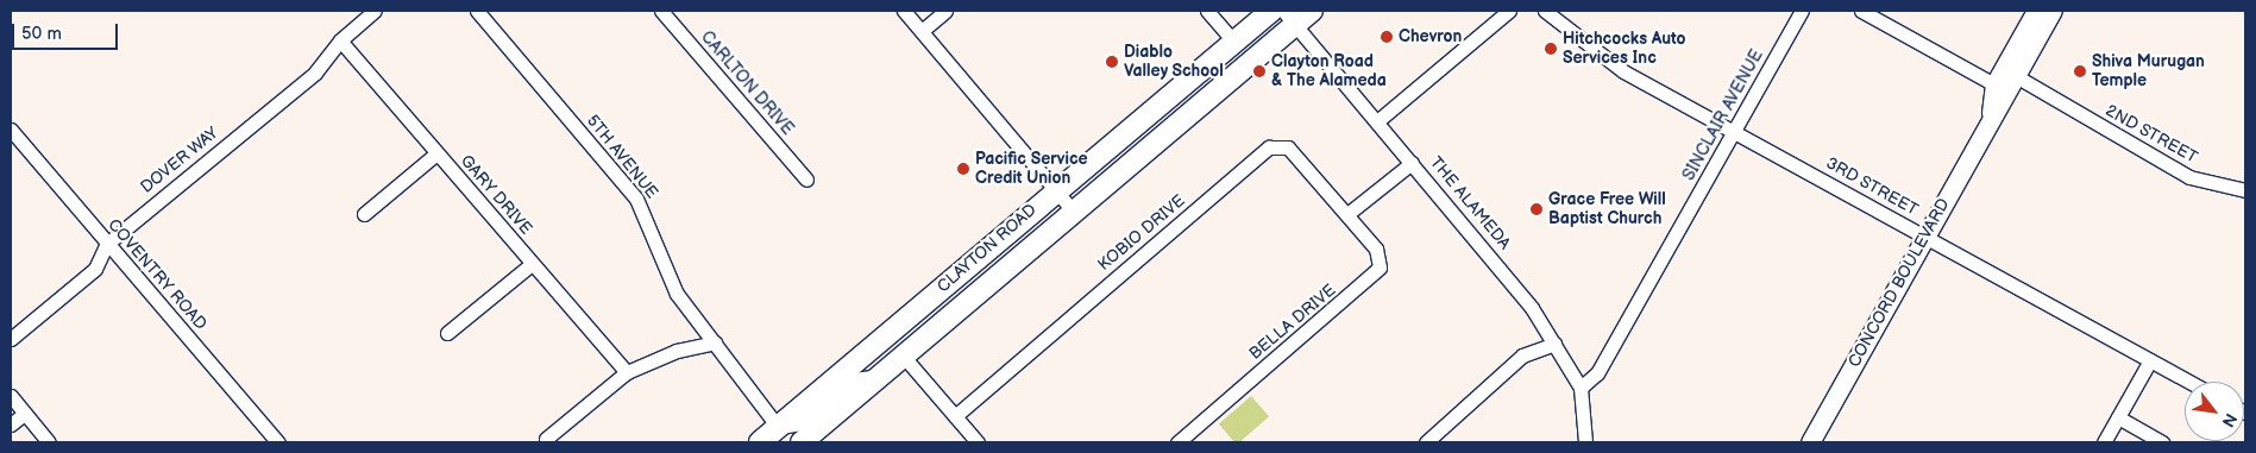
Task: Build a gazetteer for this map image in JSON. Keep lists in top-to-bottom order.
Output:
{
  "streets": {
    "main road": ["CLAYTON ROAD"],
    "street": [
      "CARLTON DRIVE",
      "SINCLAIR AVENUE",
      "2ND STREET",
      "5TH AVENUE",
      "DOVER WAY",
      "3RD STREET",
      "GARY DRIVE",
      "THE ALAMEDA",
      "KOBIO DRIVE",
      "COVENTRY ROAD",
      "CONCORD BOULEVARD",
      "BELLA DRIVE"
    ]
  },
  "crossings": [
    ["SINCLAIR AVENUE", "3RD STREET"],
    ["SINCLAIR AVENUE", "THE ALAMEDA"],
    ["2ND STREET", "CONCORD BOULEVARD"],
    ["5TH AVENUE", "CLAYTON ROAD"],
    ["DOVER WAY", "GARY DRIVE"],
    ["DOVER WAY", "COVENTRY ROAD"],
    ["3RD STREET", "CONCORD BOULEVARD"],
    ["THE ALAMEDA", "CLAYTON ROAD"],
    ["KOBIO DRIVE", "BELLA DRIVE"]
  ],
  "places": [
    "Chevron",
    "Hitchcocks Auto Services Inc",
    "Diablo Valley School",
    "Clayton Road & The Alameda",
    "Shiva Murugan Temple",
    "Pacific Service Credit Union",
    "Grace Free Will Baptist Church"
  ],
  "scale_bar": "50 m",
  "north": "bottom right"
}
